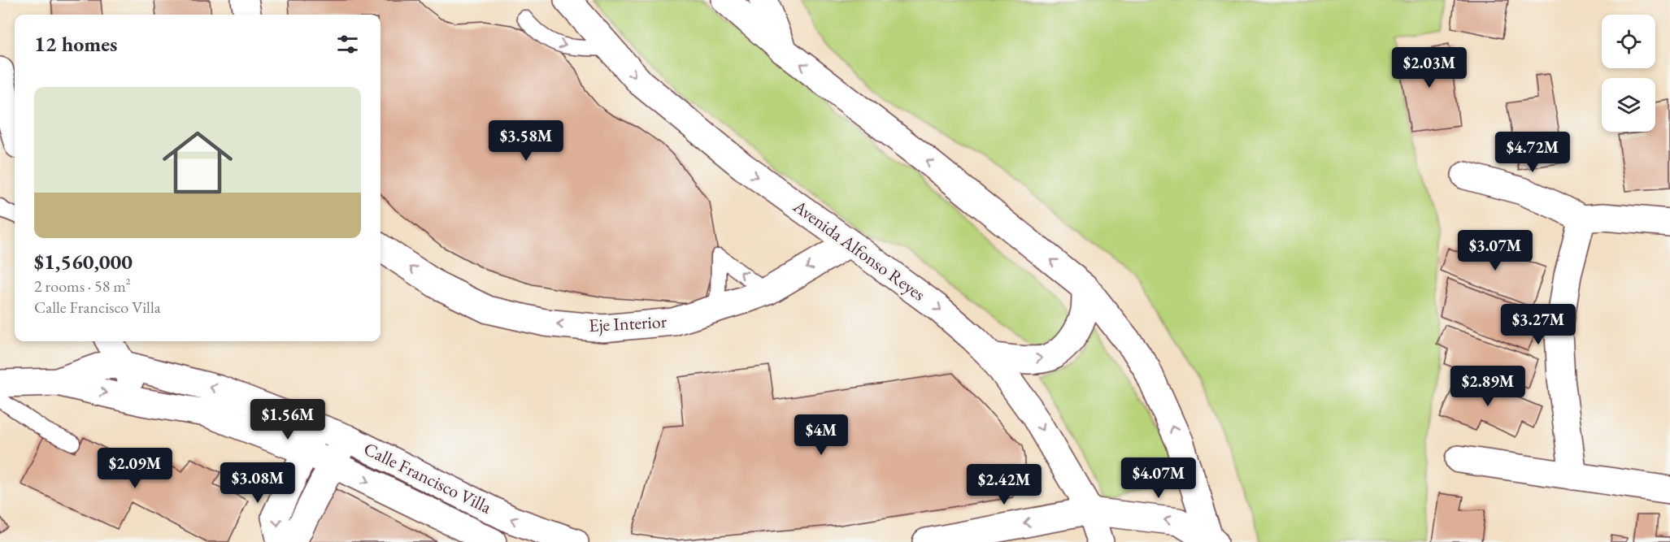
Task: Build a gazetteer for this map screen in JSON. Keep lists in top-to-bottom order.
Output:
{
  "streets": {
    "street": ["Avenida Alfonso Reyes", "Eje Interior", "Calle Francisco Villa"]
  },
  "crossings": [
    ["Avenida Alfonso Reyes", "Eje Interior"]
  ],
  "one_way": ["Eje Interior"],
  "page": {
    "heading": "12 homes",
    "price": [
      "$2.03M",
      "$3.58M",
      "$4.72M",
      "$3.07M",
      "$3.27M",
      "$2.89M",
      "$1.56M",
      "$4M",
      "$2.09M",
      "$4.07M",
      "$3.08M",
      "$2.42M"
    ],
    "list": [
      {
        "name": "$1,560,000",
        "note": "2 rooms · 58 m² · Calle Francisco Villa"
      }
    ]
  }
}
